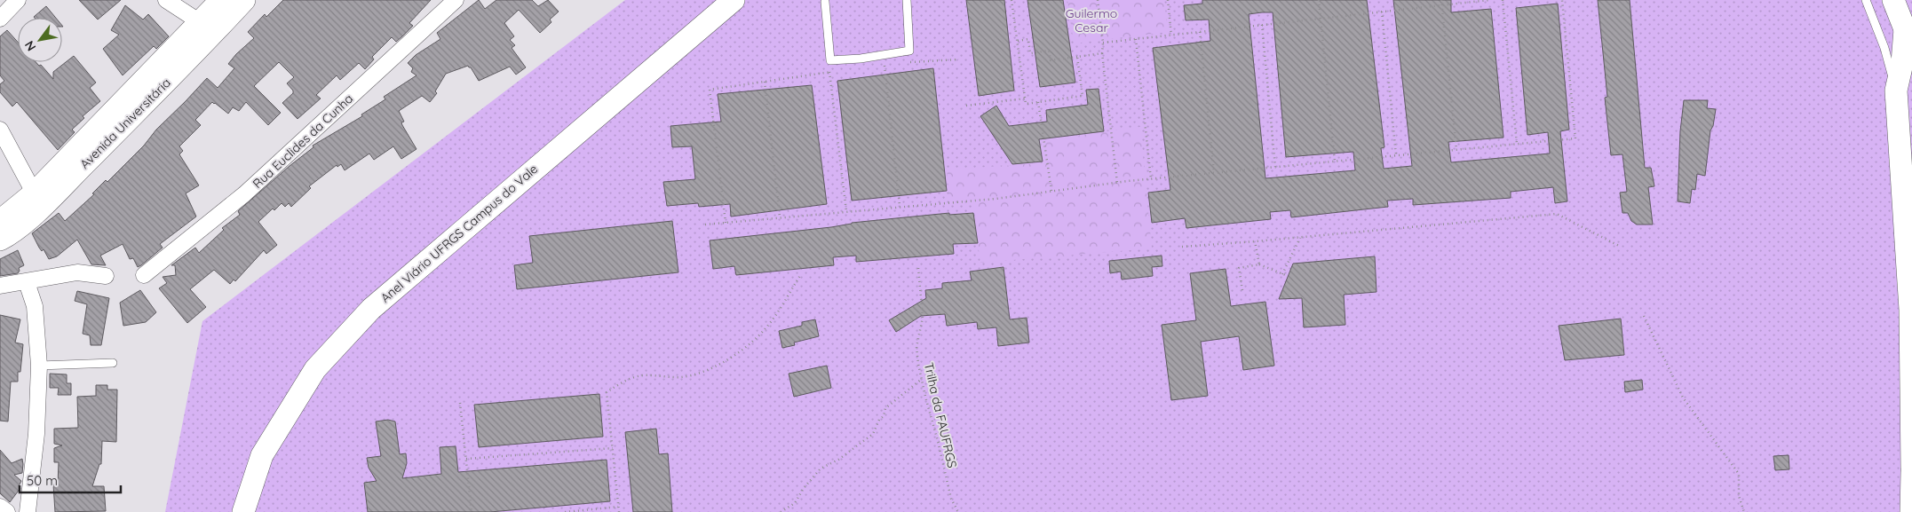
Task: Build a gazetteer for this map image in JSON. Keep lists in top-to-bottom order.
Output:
{
  "streets": {
    "street": ["Avenida Universitária", "Rua Euclides da Cunha", "Anel Viário UFRGS Campus do Vale"],
    "path": ["Trilha da FAUFRGS"]
  },
  "parks": ["Guilermo Cesar"],
  "scale_bar": "50 m",
  "north": "bottom left"
}
